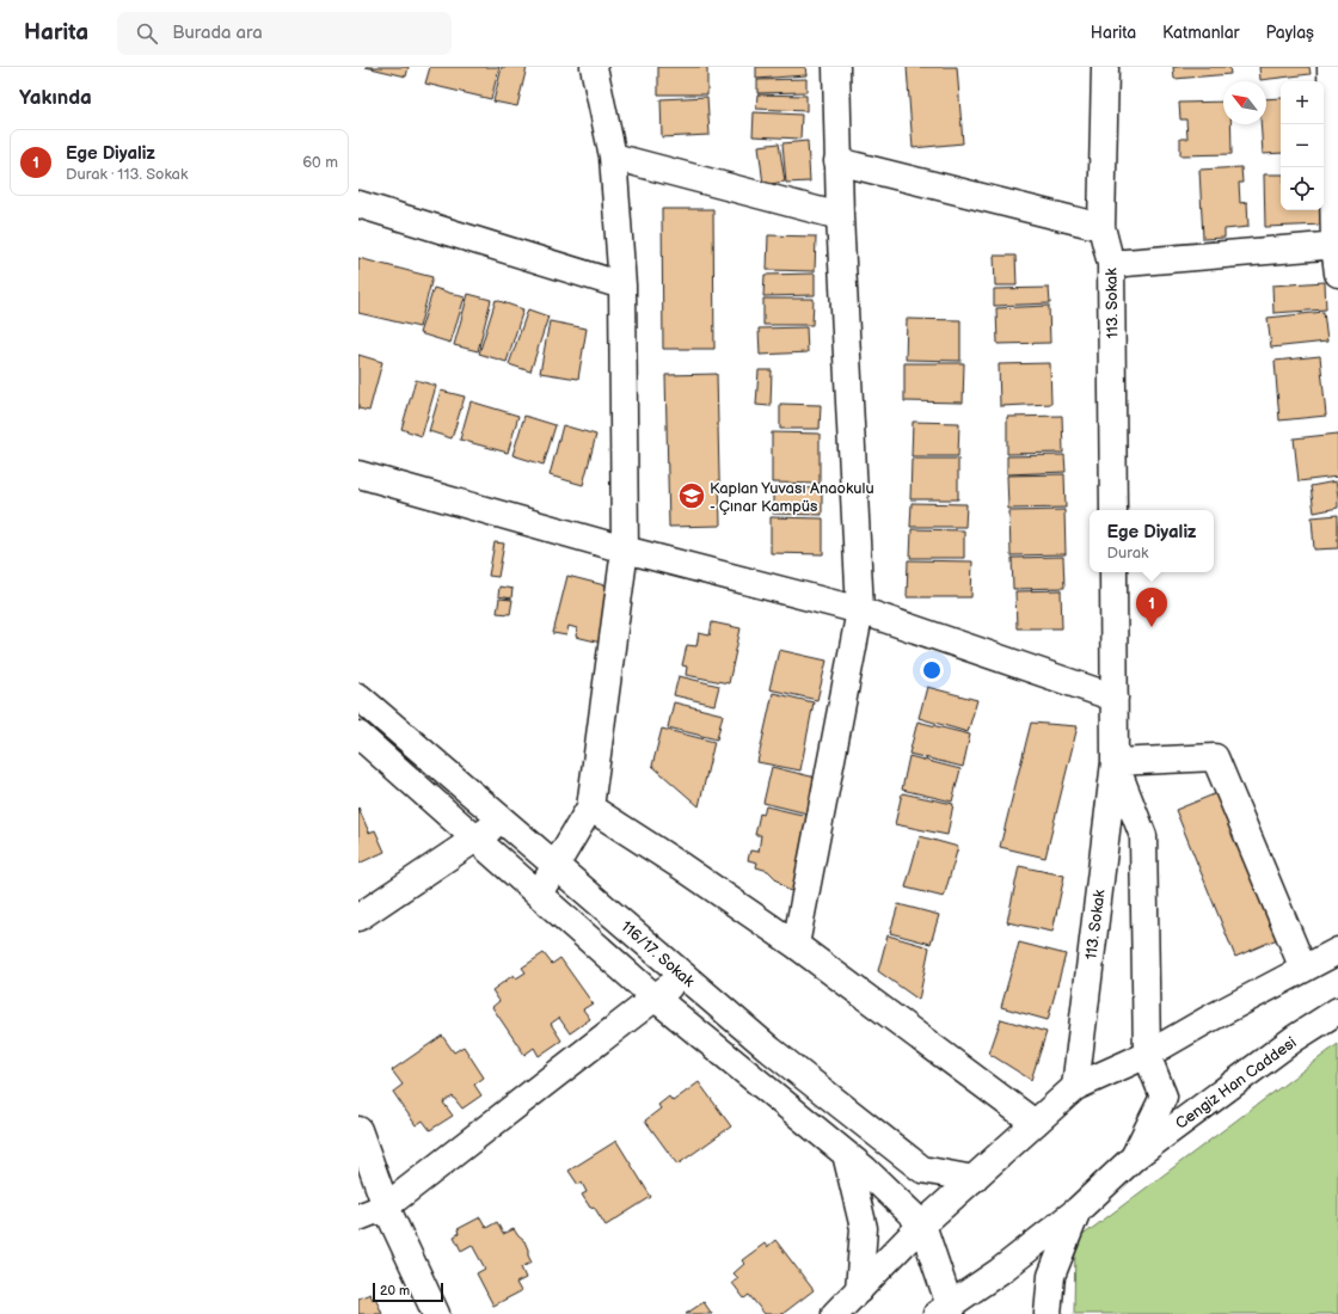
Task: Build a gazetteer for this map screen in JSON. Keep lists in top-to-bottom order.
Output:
{
  "streets": {
    "street": ["113. Sokak", "116/17. Sokak", "Cengiz Han Caddesi"]
  },
  "places": {
    "school or university": ["Kaplan Yuvası Anaokulu - Çınar Kampüs"]
  },
  "scale_bar": "20 m",
  "north": "top left",
  "page": {
    "header": "Harita",
    "search": "Burada ara",
    "nav": ["Harita", "Katmanlar", "Paylaş"],
    "heading": "Yakında",
    "map_buttons": ["+", "−"],
    "list": [
      {
        "mark": "1",
        "name": "Ege Diyaliz",
        "note": "Durak · 113. Sokak",
        "value": "60 m"
      }
    ],
    "popup": ["Ege Diyaliz", "Durak"],
    "pins": "1",
    "scale": "20 m"
  }
}
